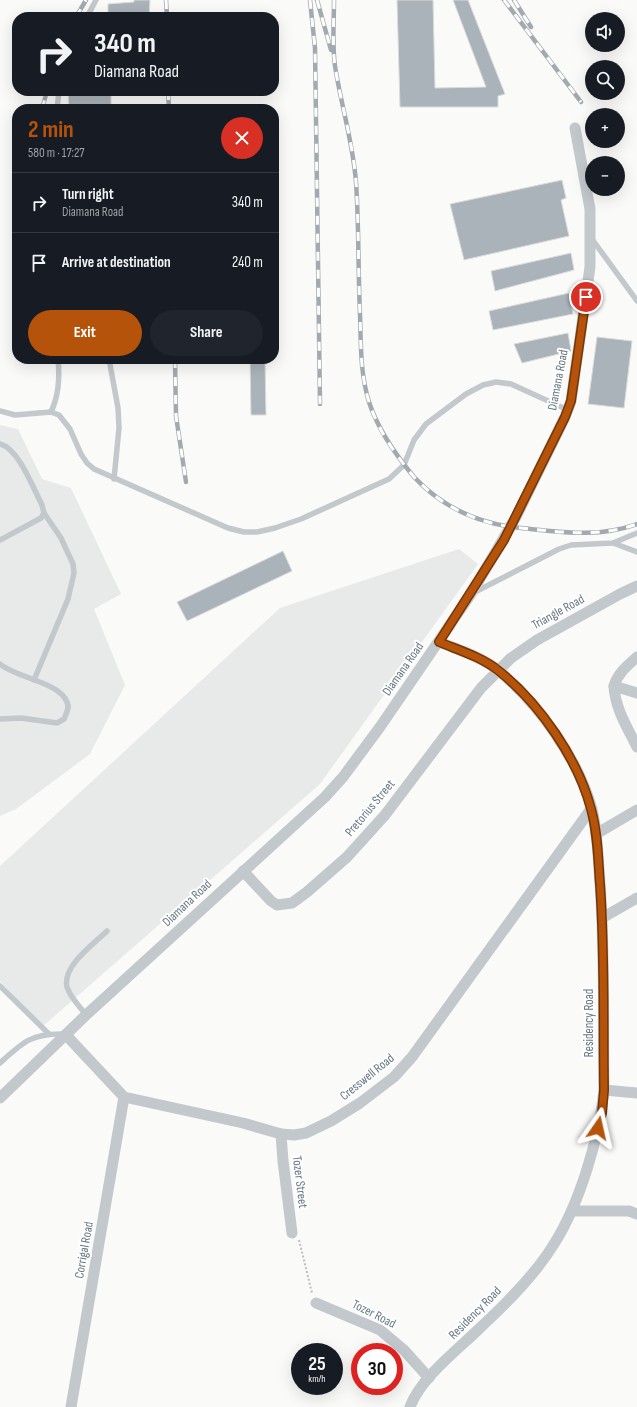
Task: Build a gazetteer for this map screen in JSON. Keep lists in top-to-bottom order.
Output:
{
  "streets": {
    "street": [
      "Diamana Road",
      "Triangle Road",
      "Pretorius Street",
      "Residency Road",
      "Cresswell Road",
      "Tozer Street",
      "Corrigal Road",
      "Tozer Road"
    ]
  },
  "crossings": [
    ["Diamana Road", "Pretorius Street"],
    ["Diamana Road", "Residency Road"],
    ["Triangle Road", "Pretorius Street"],
    ["Triangle Road", "Residency Road"],
    ["Pretorius Street", "Residency Road"],
    ["Residency Road", "Cresswell Road"],
    ["Residency Road", "Tozer Road"],
    ["Cresswell Road", "Tozer Street"],
    ["Cresswell Road", "Corrigal Road"]
  ],
  "page": {
    "map_buttons": ["+", "−"],
    "turn": ["340 m", "Diamana Road"],
    "heading": ["2 min", "580 m · 17:27"],
    "list": [
      {
        "name": "Turn right",
        "note": "Diamana Road",
        "value": "340 m"
      },
      {
        "name": "Arrive at destination",
        "value": "240 m"
      }
    ],
    "buttons": ["Exit", "Share"],
    "speed": "25 km/h",
    "limit": "30"
  }
}
